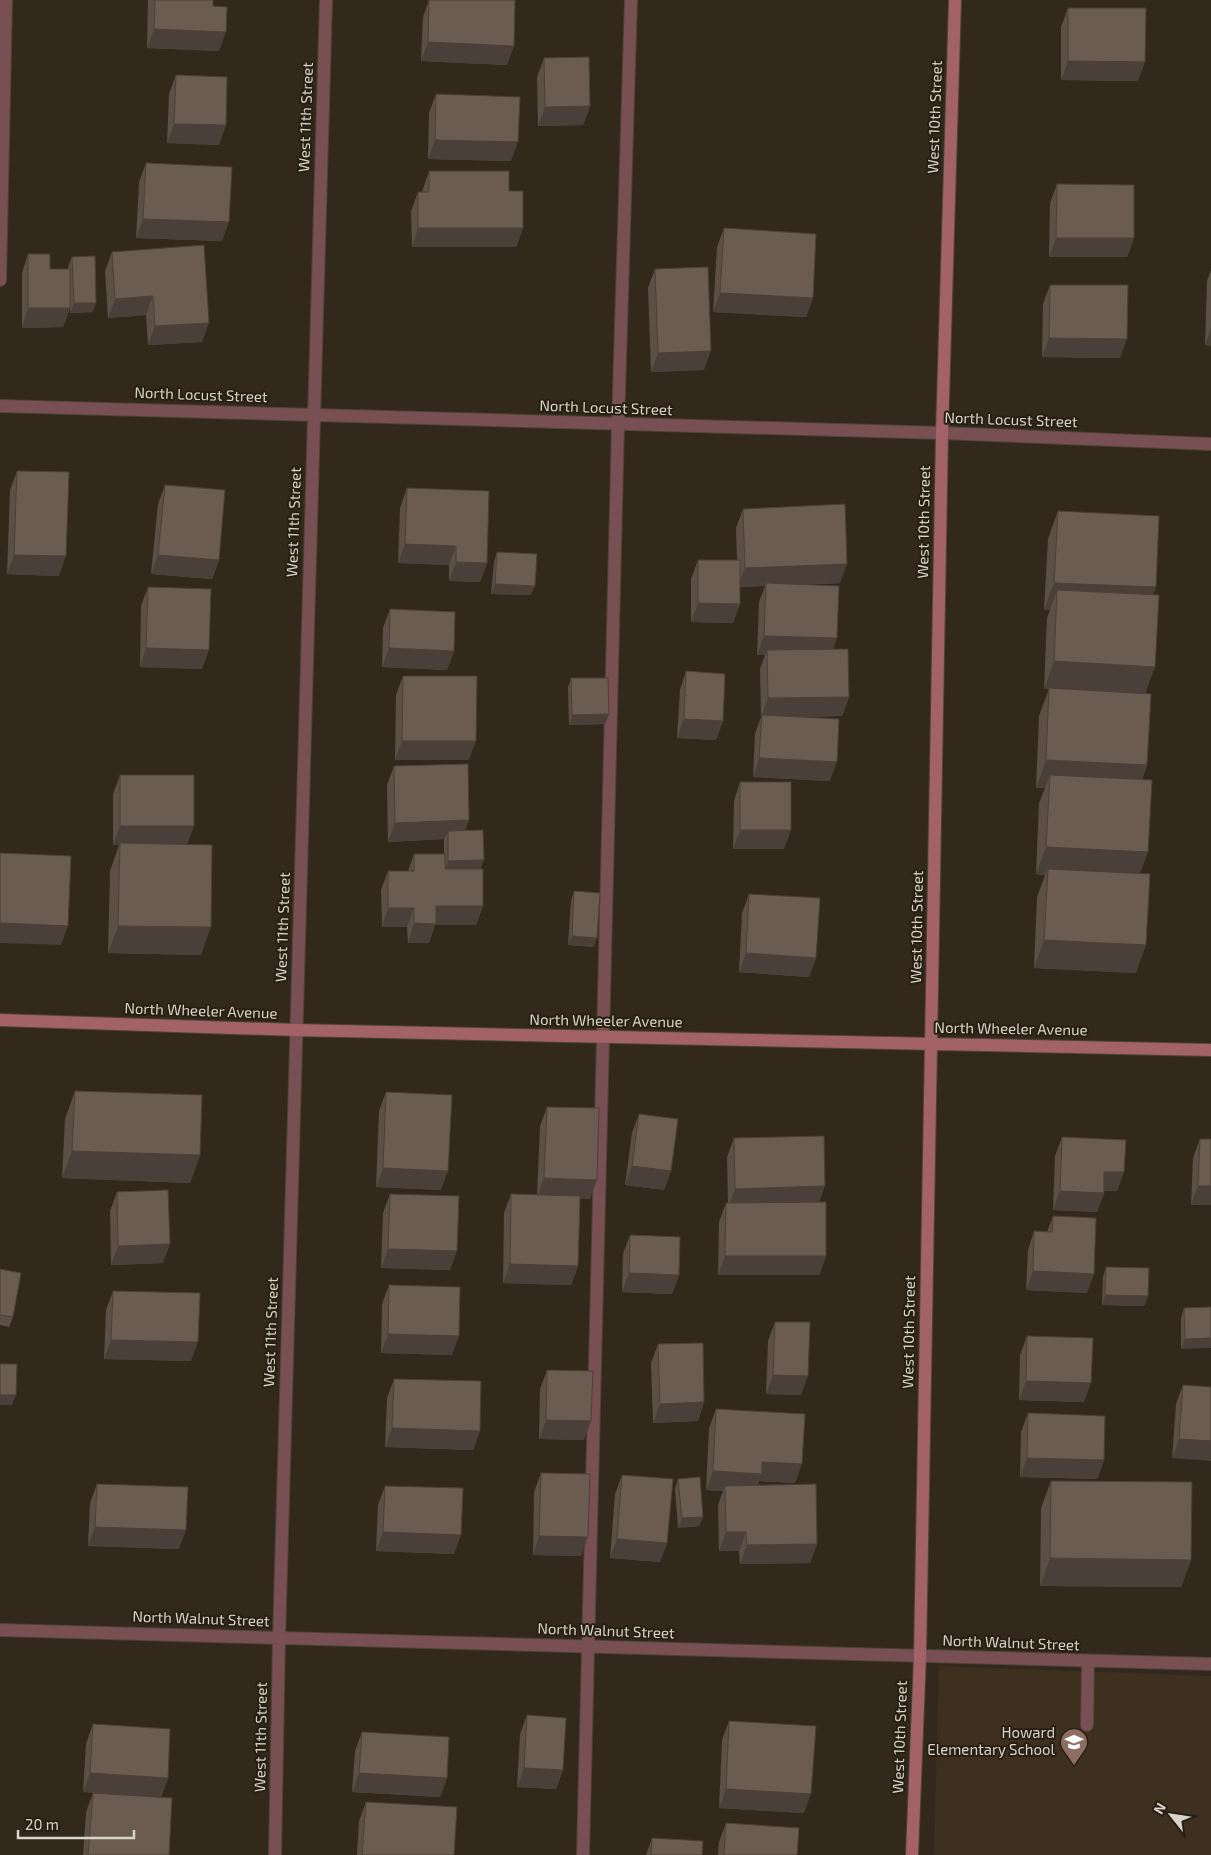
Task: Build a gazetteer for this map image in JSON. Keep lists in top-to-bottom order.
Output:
{
  "streets": {
    "street": [
      "West 11th Street",
      "West 10th Street",
      "North Locust Street",
      "North Wheeler Avenue",
      "North Walnut Street"
    ]
  },
  "crossings": [
    ["West 11th Street", "North Locust Street"],
    ["West 11th Street", "North Wheeler Avenue"],
    ["West 11th Street", "North Walnut Street"],
    ["West 10th Street", "North Locust Street"],
    ["West 10th Street", "North Wheeler Avenue"],
    ["West 10th Street", "North Walnut Street"]
  ],
  "places": {
    "school or university": ["Howard Elementary School"]
  },
  "scale_bar": "20 m",
  "north": "top left"
}
